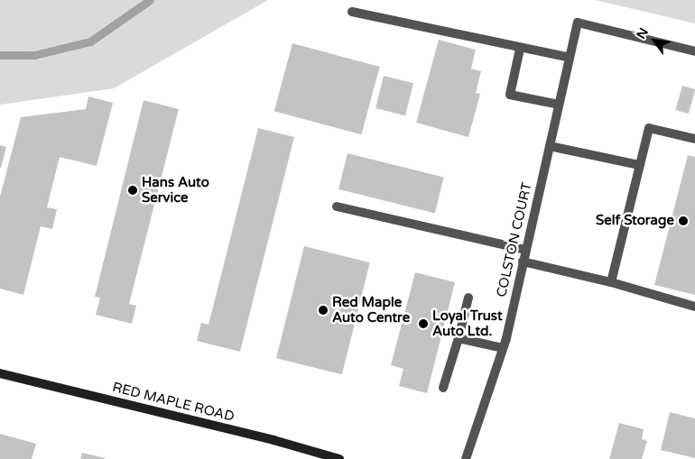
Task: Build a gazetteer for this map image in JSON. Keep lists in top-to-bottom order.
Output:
{
  "streets": {
    "street": ["COLSTON COURT", "RED MAPLE ROAD"]
  },
  "places": [
    "Hans Auto Service",
    "Self Storage",
    "Red Maple Auto Centre",
    "Loyal Trust Auto Ltd."
  ],
  "north": "top left"
}
